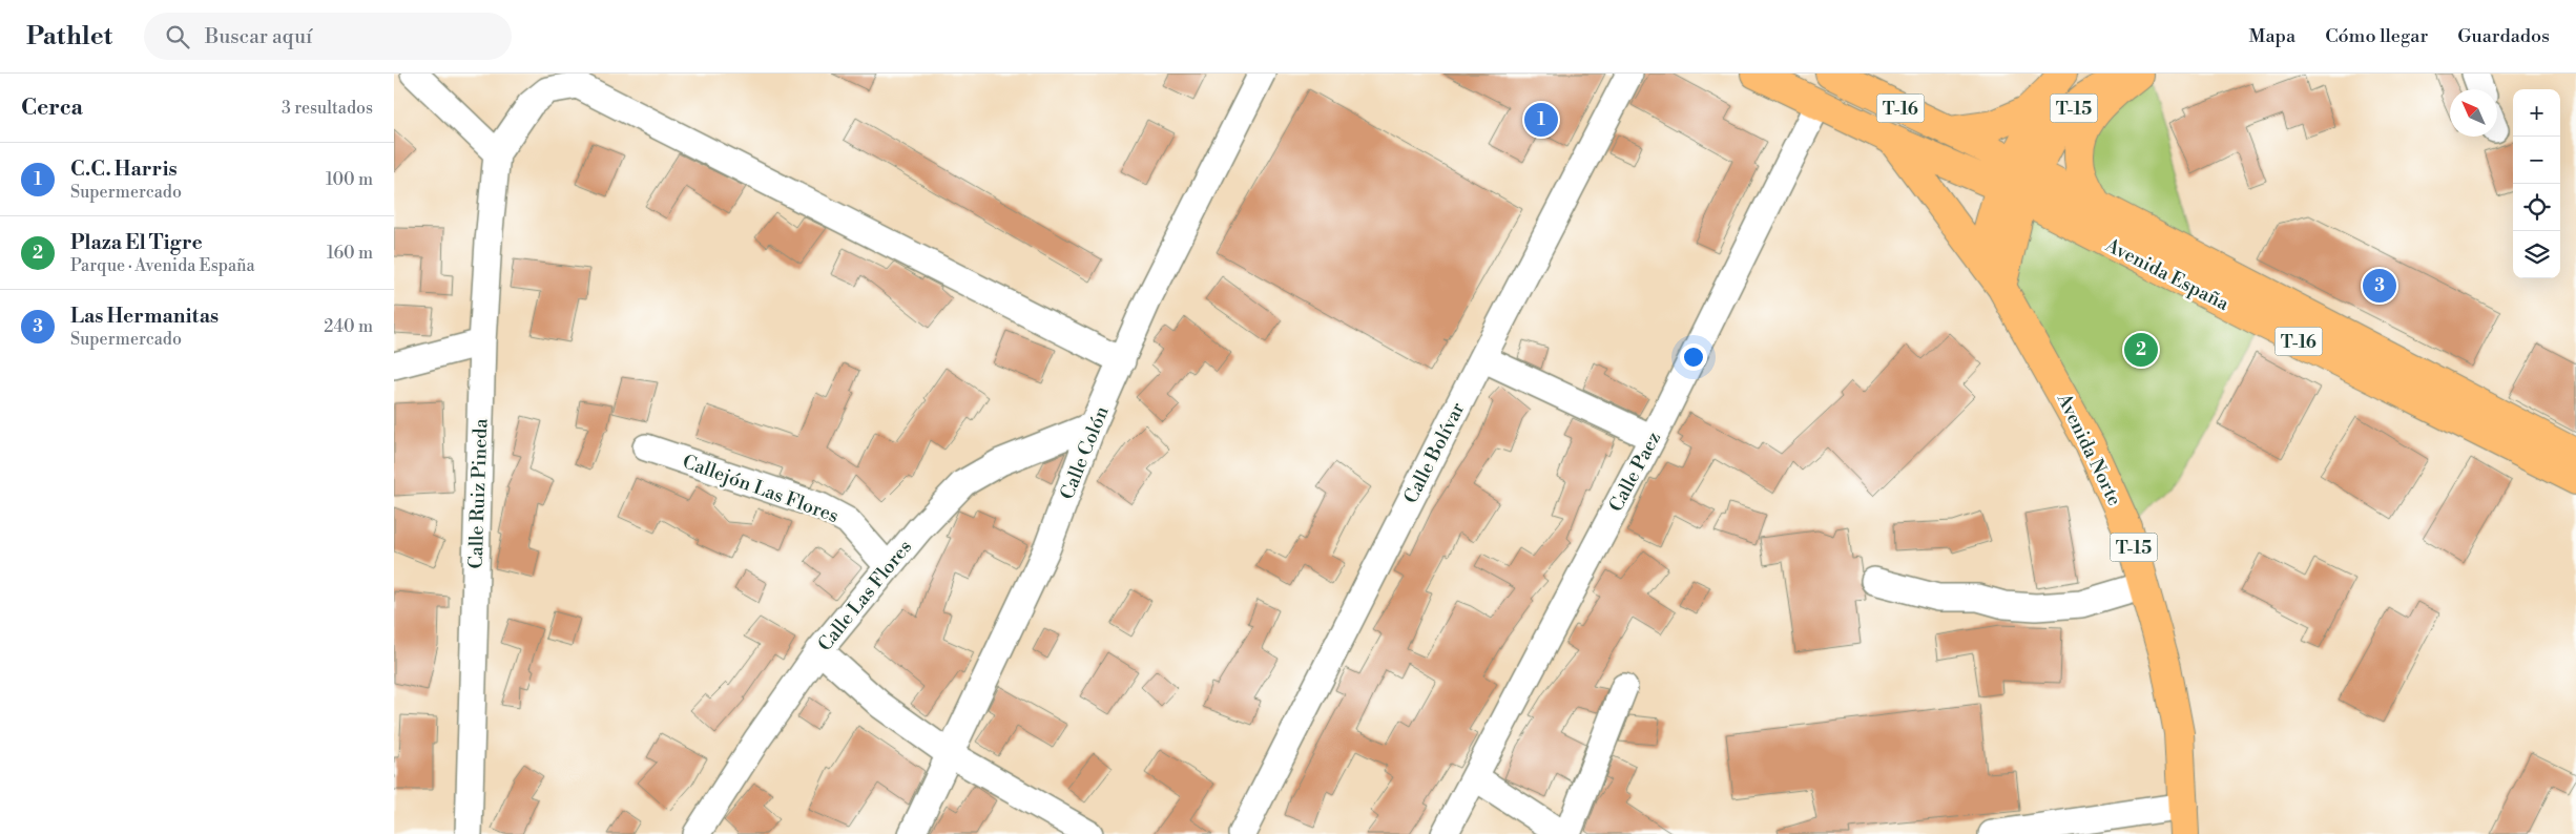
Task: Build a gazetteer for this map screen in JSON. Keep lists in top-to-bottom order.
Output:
{
  "streets": {
    "main road": [
      "T-16",
      "T-15",
      "Avenida España",
      "Avenida Norte"
    ],
    "street": [
      "Calle Colón",
      "Calle Bolívar",
      "Calle Paez",
      "Callejón Las Flores",
      "Calle Ruiz Pineda",
      "Calle Las Flores"
    ]
  },
  "crossings": [
    ["T-16", "T-15"],
    ["T-16", "Avenida España"],
    ["T-16", "Avenida Norte"],
    ["T-15", "Avenida España"],
    ["T-15", "Avenida Norte"],
    ["Avenida España", "Avenida Norte"],
    ["Avenida España", "Calle Paez"],
    ["Calle Colón", "Calle Las Flores"],
    ["Callejón Las Flores", "Calle Las Flores"]
  ],
  "north": "top left",
  "page": {
    "header": "Pathlet",
    "search": "Buscar aquí",
    "nav": ["Mapa", "Cómo llegar", "Guardados"],
    "heading": ["Cerca", "3 resultados"],
    "map_buttons": ["+", "−"],
    "pins": ["1", "3", "2"],
    "list": [
      {
        "mark": "1",
        "name": "C.C. Harris",
        "note": "Supermercado",
        "value": "100 m"
      },
      {
        "mark": "2",
        "name": "Plaza El Tigre",
        "note": "Parque · Avenida España",
        "value": "160 m"
      },
      {
        "mark": "3",
        "name": "Las Hermanitas",
        "note": "Supermercado",
        "value": "240 m"
      }
    ]
  }
}
